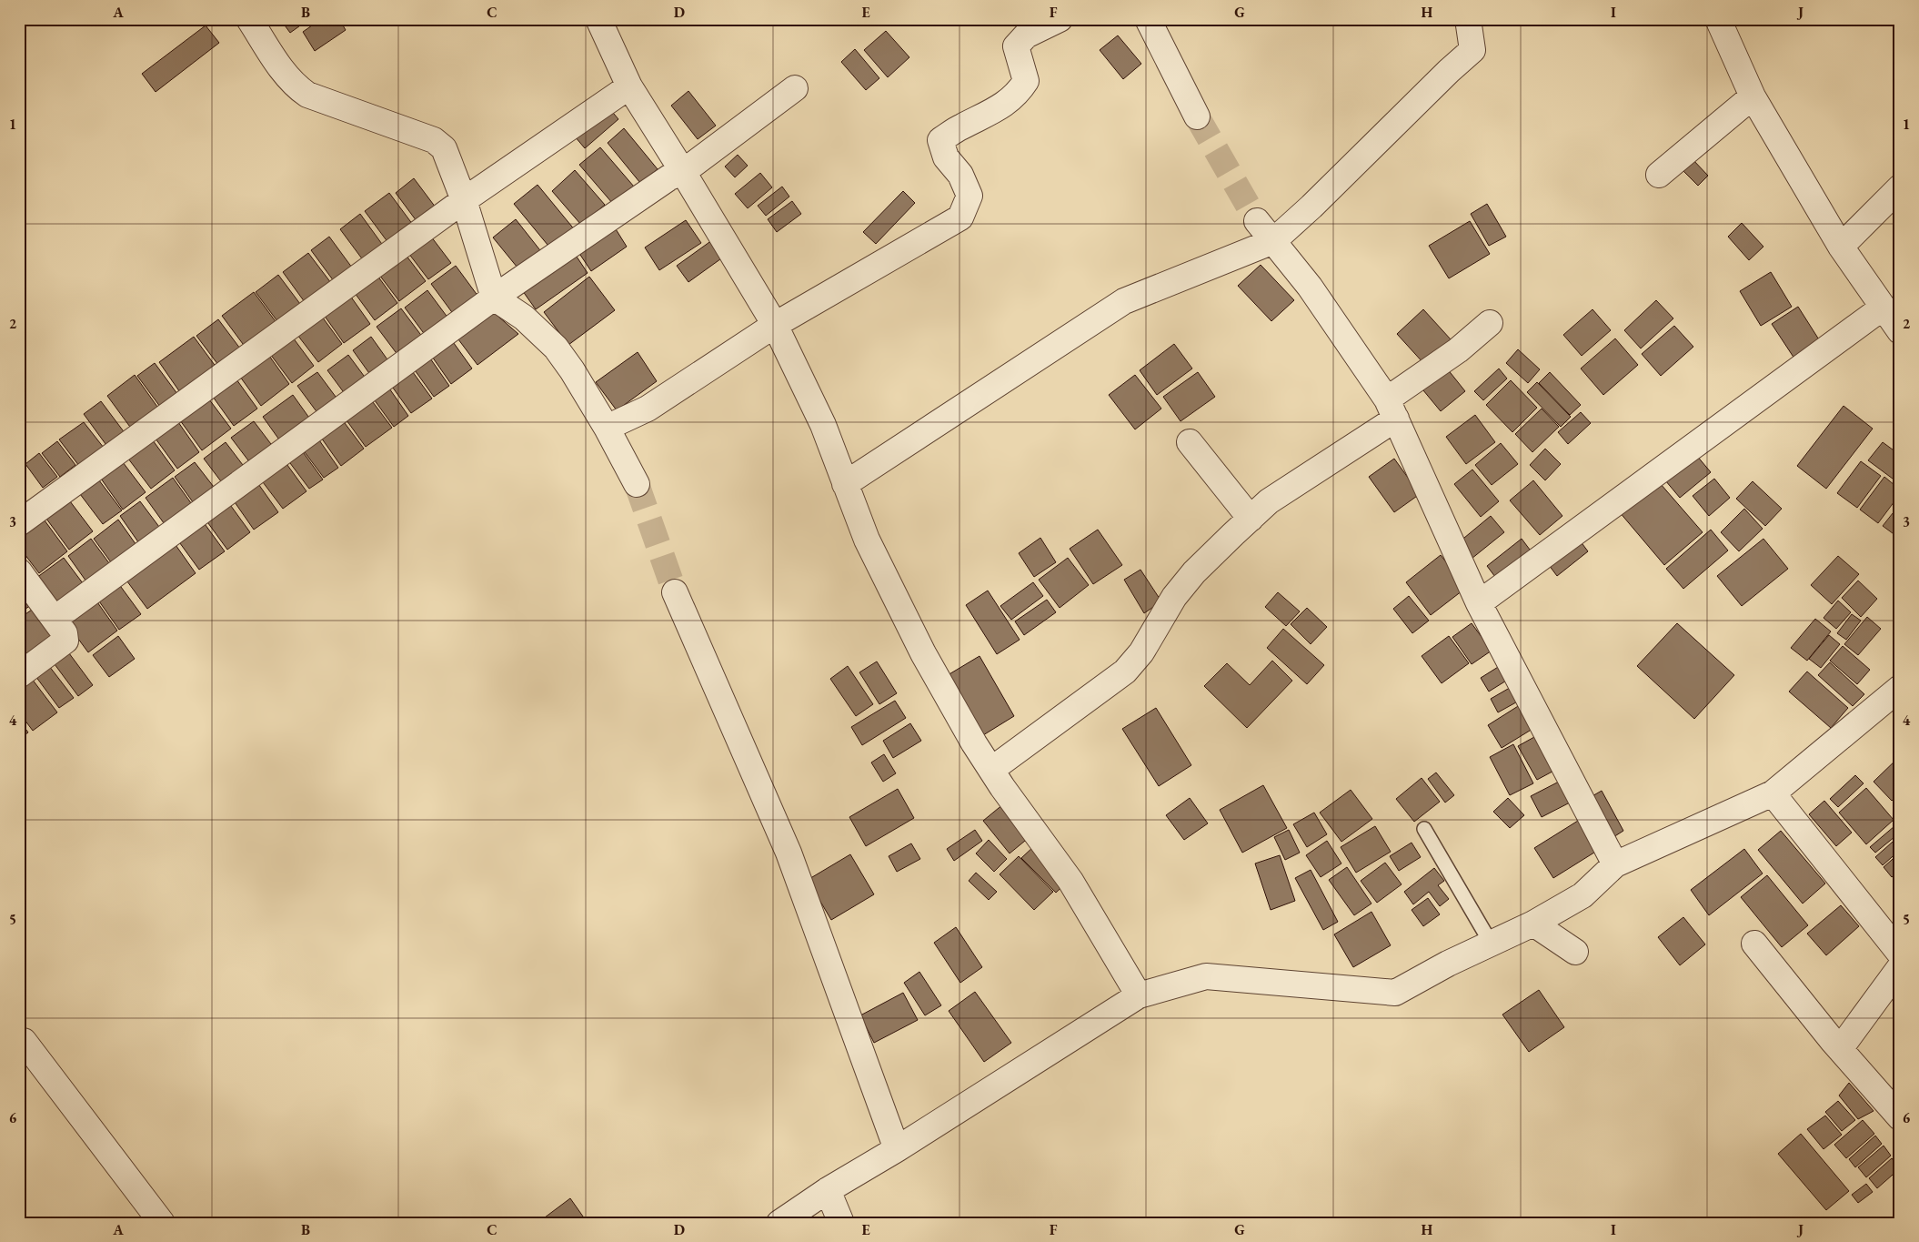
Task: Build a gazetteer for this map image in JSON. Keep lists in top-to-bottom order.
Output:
{
  "grid": {
    "columns": [
      "A",
      "B",
      "C",
      "D",
      "E",
      "F",
      "G",
      "H",
      "I",
      "J"
    ],
    "rows": [
      "1",
      "2",
      "3",
      "4",
      "5",
      "6"
    ]
  }
}
